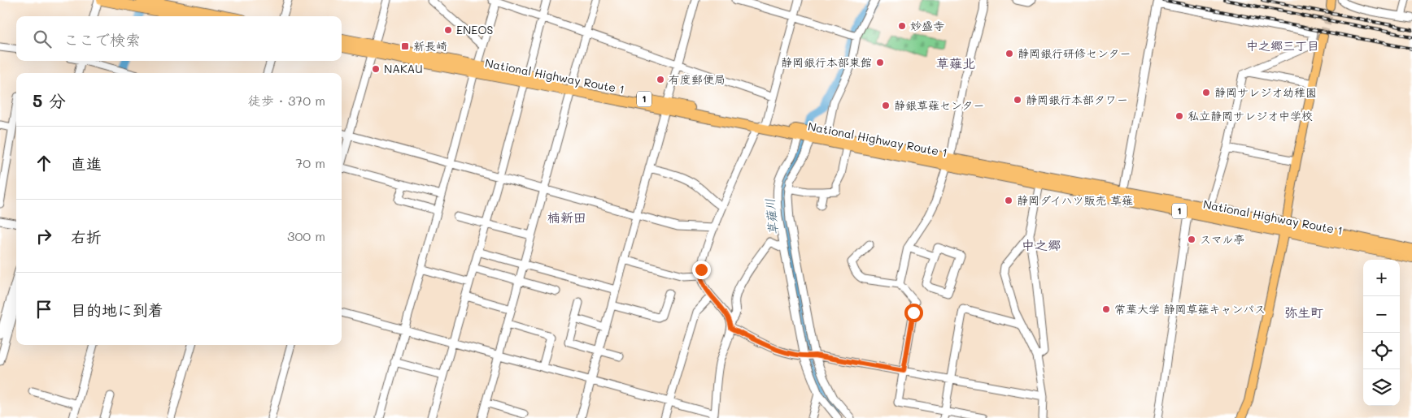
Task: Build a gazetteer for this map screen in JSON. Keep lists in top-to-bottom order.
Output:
{
  "streets": {
    "highway": ["National Highway Route 1", "1"]
  },
  "districts": [
    "中之郷三丁目",
    "草薙北",
    "楠新田",
    "中之郷",
    "弥生町"
  ],
  "water": ["草薙川"],
  "places": {
    "other": [
      "妙盛寺",
      "ENEOS",
      "静岡銀行研修センター",
      "静岡銀行本部東館",
      "NAKAU",
      "有度郵便局",
      "静岡サレジオ幼稚園",
      "静岡銀行本部タワー",
      "静銀草薙センター",
      "私立静岡サレジオ中学校",
      "静岡ダイハツ販売 草薙",
      "スマル亭",
      "常葉大学 静岡草薙キャンパス"
    ],
    "transit": ["新長崎"]
  },
  "page": {
    "search": "ここで検索",
    "heading": ["5 分", "徒歩 · 370 m"],
    "list": [
      ["直進", "70 m"],
      ["右折", "300 m"],
      "目的地に到着"
    ],
    "map_buttons": ["+", "−"]
  }
}
